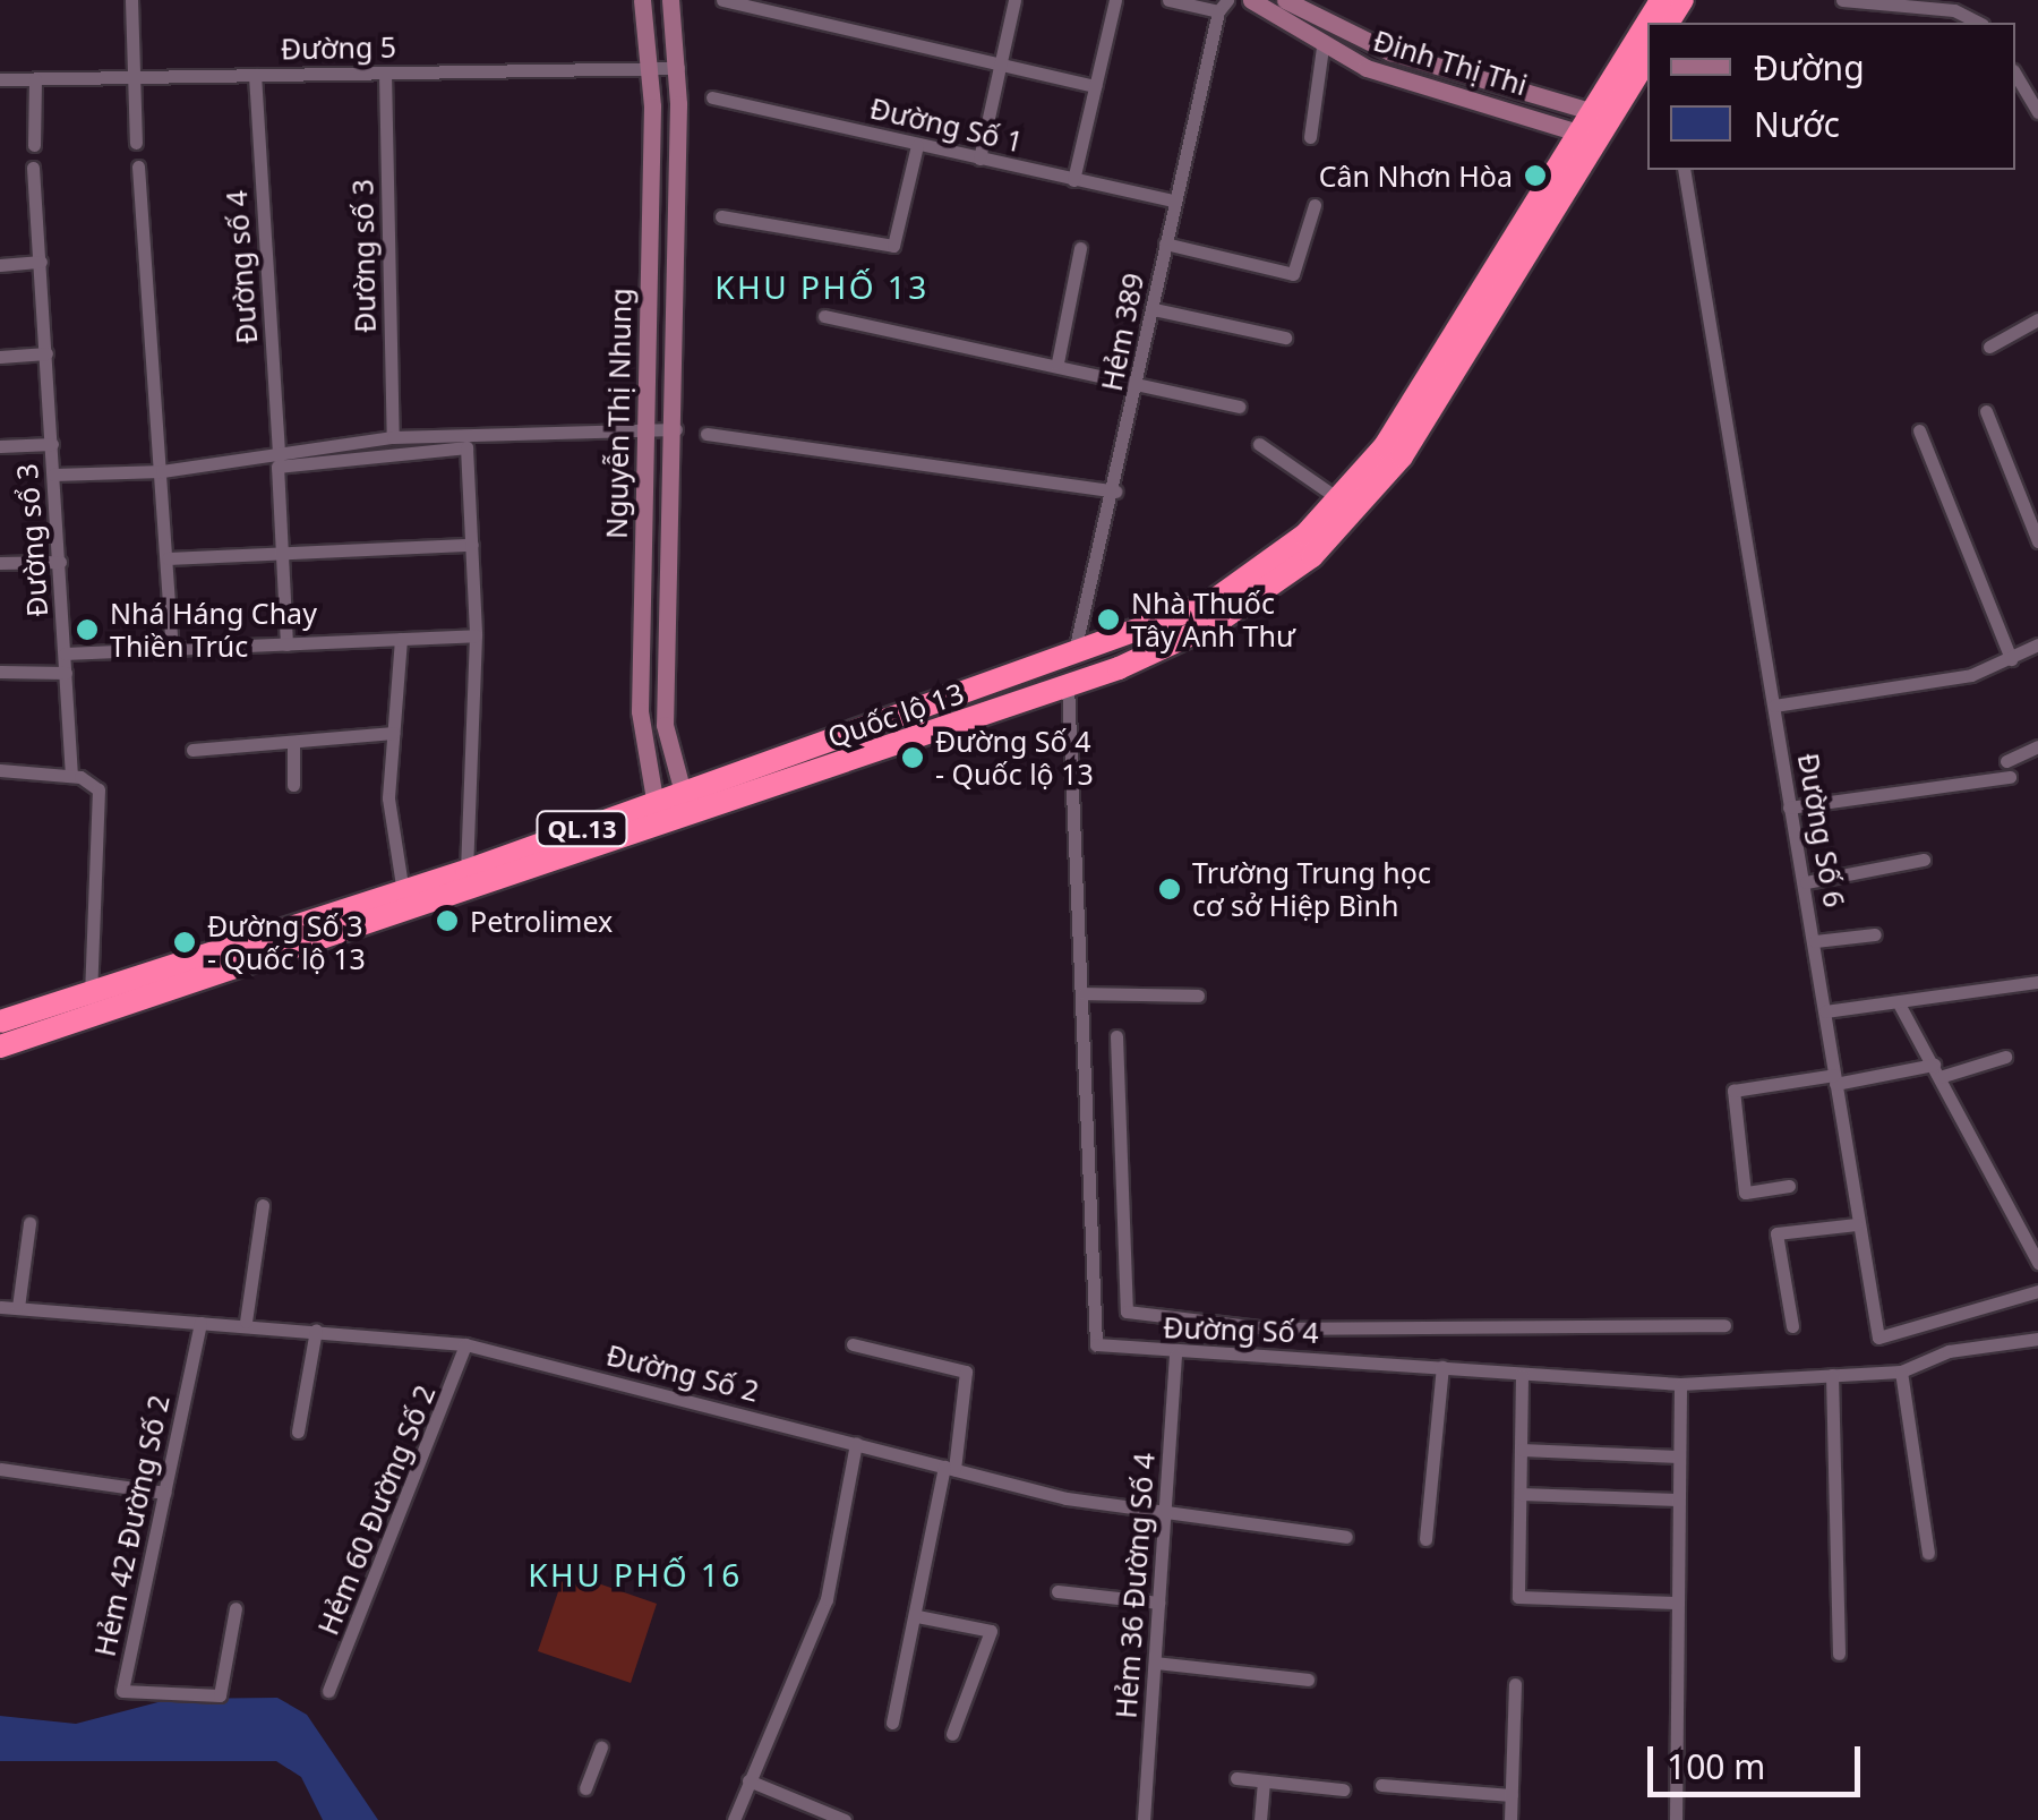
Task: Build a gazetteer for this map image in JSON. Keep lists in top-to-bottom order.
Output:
{
  "streets": {
    "highway": ["Quốc lộ 13", "QL.13"],
    "street": [
      "Đường 5",
      "Đinh Thị Thi",
      "Đường Số 1",
      "Đường số 3",
      "Đường số 4",
      "Hẻm 389",
      "Nguyễn Thị Nhung",
      "Đường sổ 3",
      "Đường Số 6",
      "Đường Số 4",
      "Đường Số 2",
      "Hẻm 60 Đường Số 2",
      "Hẻm 42 Đường Số 2",
      "Hẻm 36 Đường Số 4"
    ]
  },
  "crossings": [
    ["Đường 5", "Đường số 3"],
    ["Đường 5", "Đường số 4"],
    ["Đường 5", "Nguyễn Thị Nhung"],
    ["Đinh Thị Thi", "Quốc lộ 13"],
    ["Đường Số 1", "Hẻm 389"],
    ["Hẻm 389", "Quốc lộ 13"],
    ["Nguyễn Thị Nhung", "Quốc lộ 13"],
    ["Quốc lộ 13", "Đường Số 4"],
    ["Đường Số 4", "Hẻm 36 Đường Số 4"],
    ["Đường Số 2", "Hẻm 60 Đường Số 2"],
    ["Đường Số 2", "Hẻm 42 Đường Số 2"],
    ["Đường Số 2", "Hẻm 36 Đường Số 4"]
  ],
  "districts": ["KHU PHỐ 13", "KHU PHỐ 16"],
  "places": [
    "Cân Nhơn Hòa",
    "Nhà Thuốc Tây Anh Thư",
    "Nhá Háng Chay Thiền Trúc",
    "Đường Số 4 - Quốc lộ 13",
    "Trường Trung học cơ sở Hiệp Bình",
    "Petrolimex",
    "Đường Số 3 - Quốc lộ 13"
  ],
  "legend": ["Đường", "Nước"],
  "scale_bar": "100 m"
}
